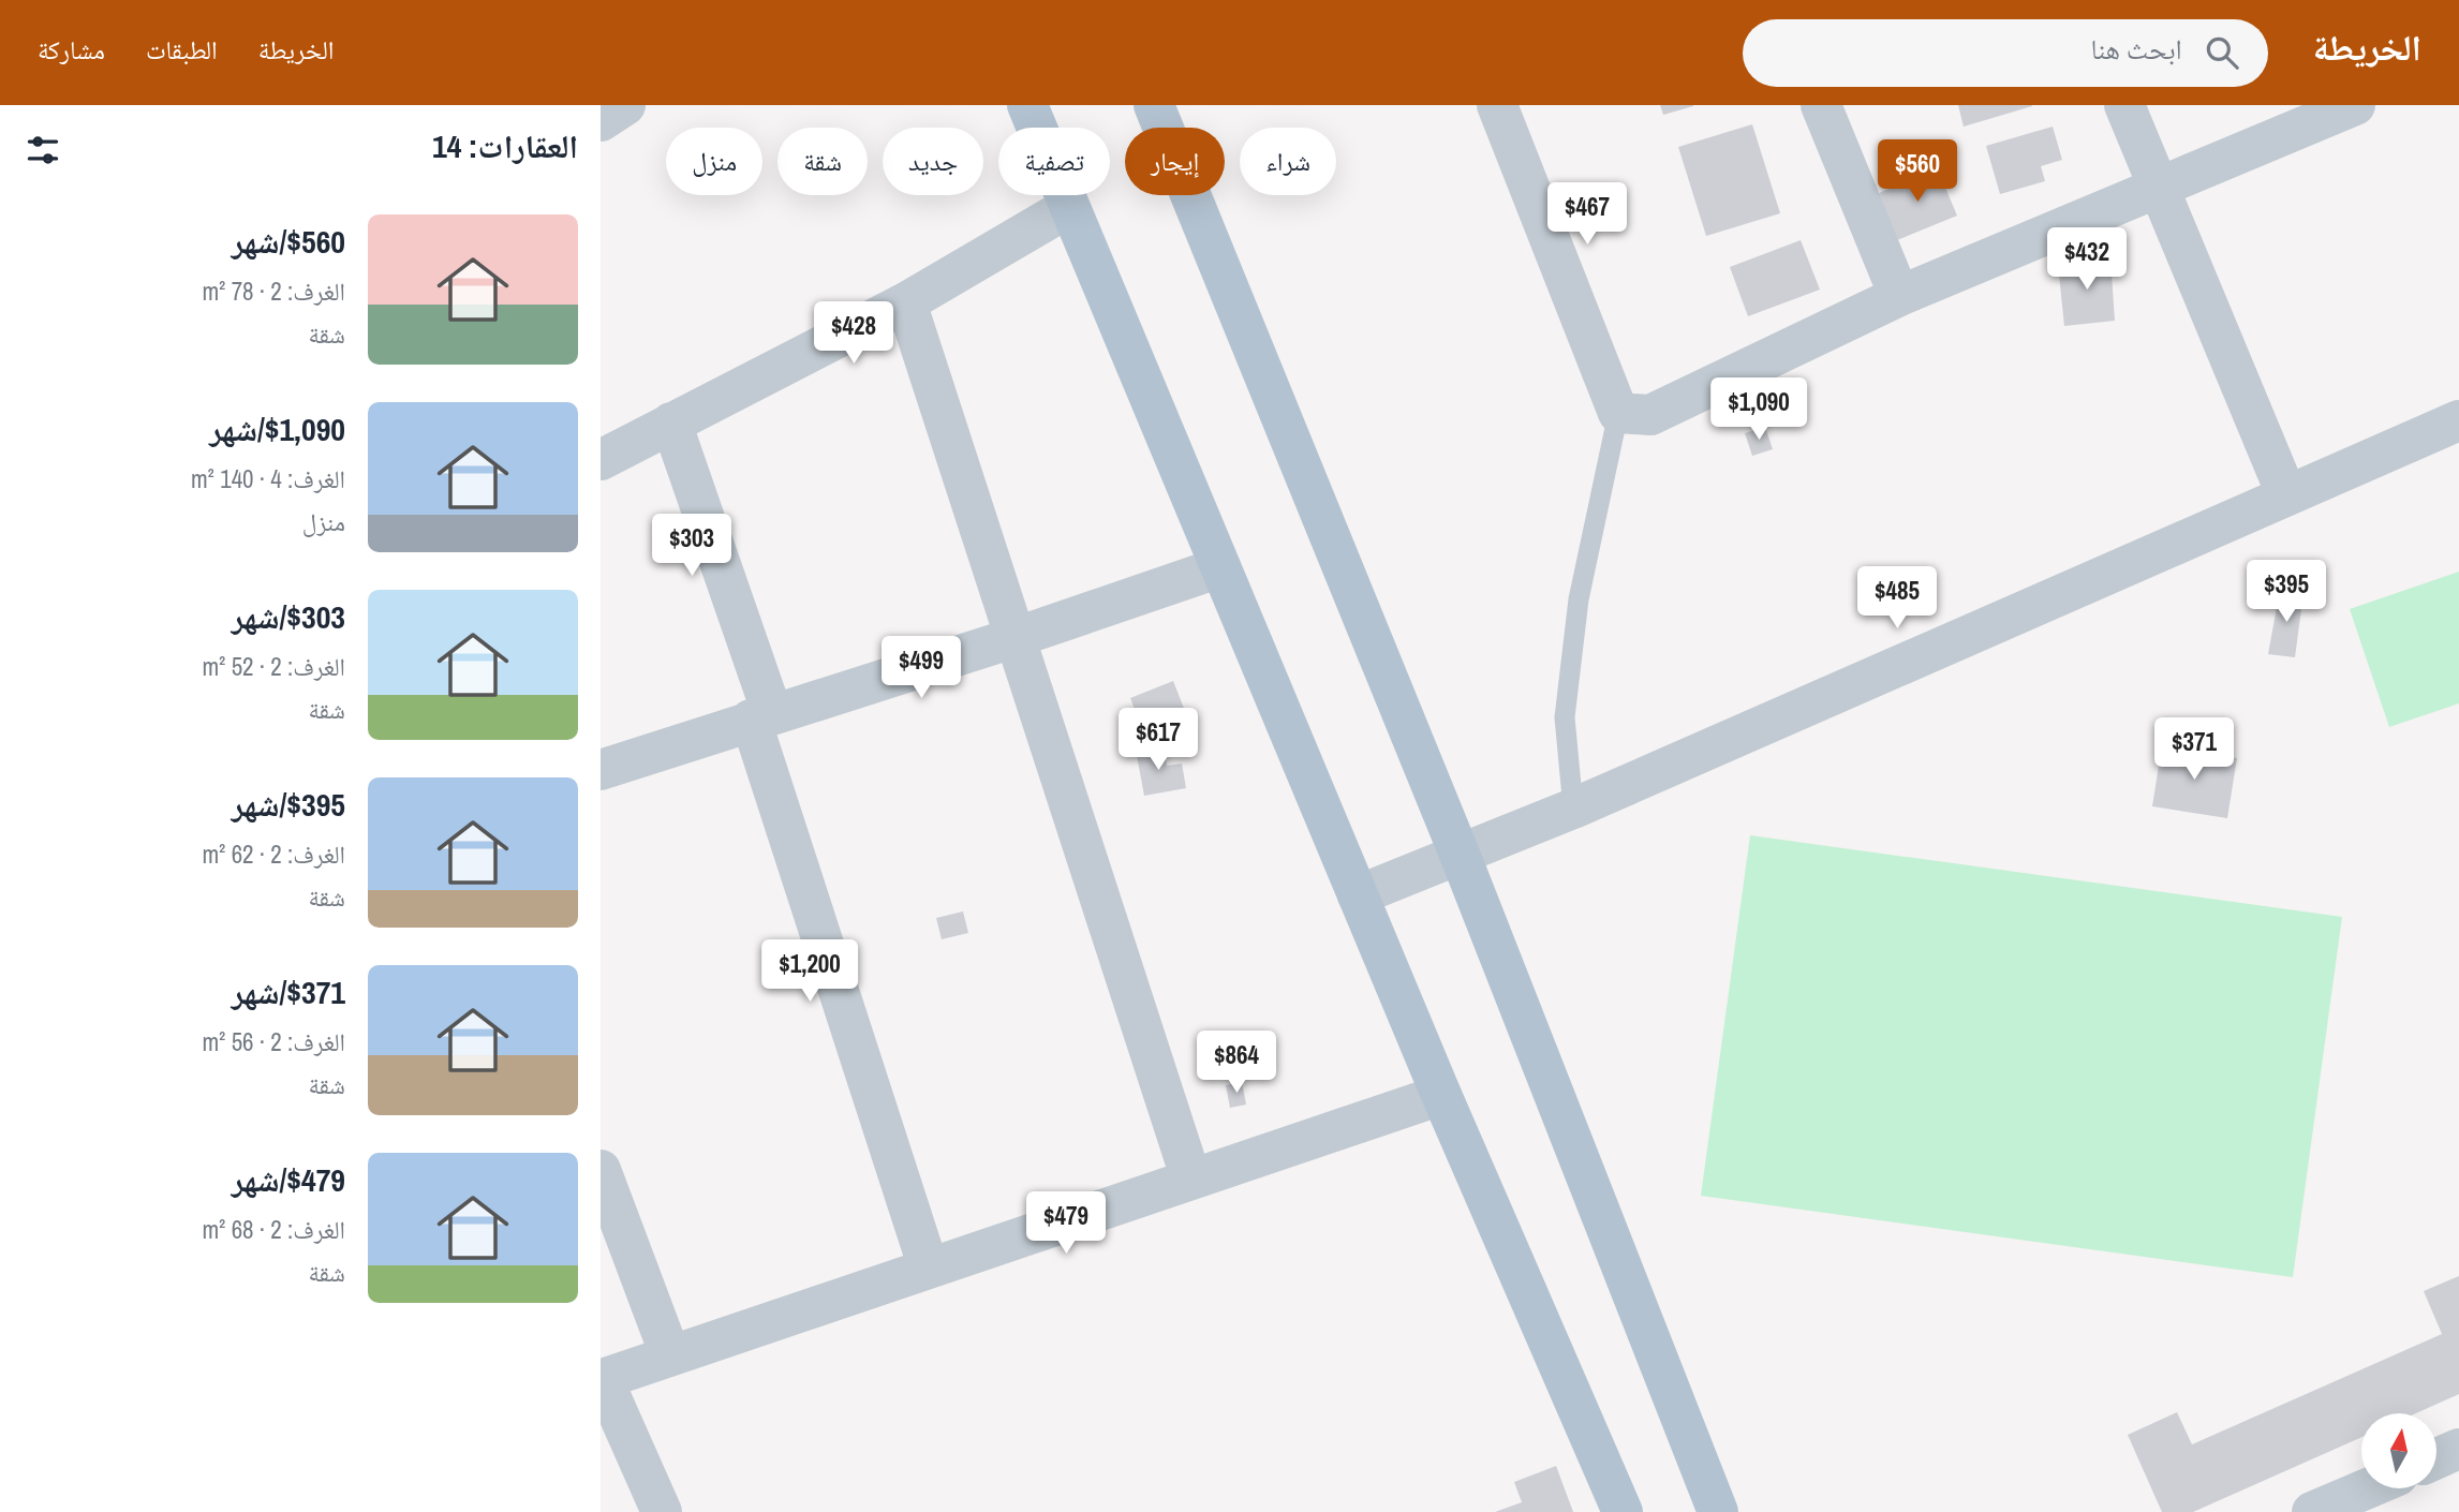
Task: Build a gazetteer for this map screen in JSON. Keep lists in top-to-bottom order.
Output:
{
  "north": "top",
  "page": {
    "header": "الخريطة",
    "search": "ابحث هنا",
    "nav": ["الخريطة", "الطبقات", "مشاركة"],
    "heading": "العقارات: 14",
    "chip": [
      "شراء",
      "إيجار",
      "تصفية",
      "جديد",
      "شقة",
      "منزل"
    ],
    "price": [
      "$560",
      "$467",
      "$432",
      "$428",
      "$1,090",
      "$303",
      "$395",
      "$485",
      "$499",
      "$617",
      "$371",
      "$1,200",
      "$864",
      "$479"
    ],
    "list": [
      {
        "name": "$560/شهر",
        "note": "الغرف: 2 · 78 m² · شقة"
      },
      {
        "name": "$1,090/شهر",
        "note": "الغرف: 4 · 140 m² · منزل"
      },
      {
        "name": "$303/شهر",
        "note": "الغرف: 2 · 52 m² · شقة"
      },
      {
        "name": "$395/شهر",
        "note": "الغرف: 2 · 62 m² · شقة"
      },
      {
        "name": "$371/شهر",
        "note": "الغرف: 2 · 56 m² · شقة"
      },
      {
        "name": "$479/شهر",
        "note": "الغرف: 2 · 68 m² · شقة"
      }
    ]
  }
}
